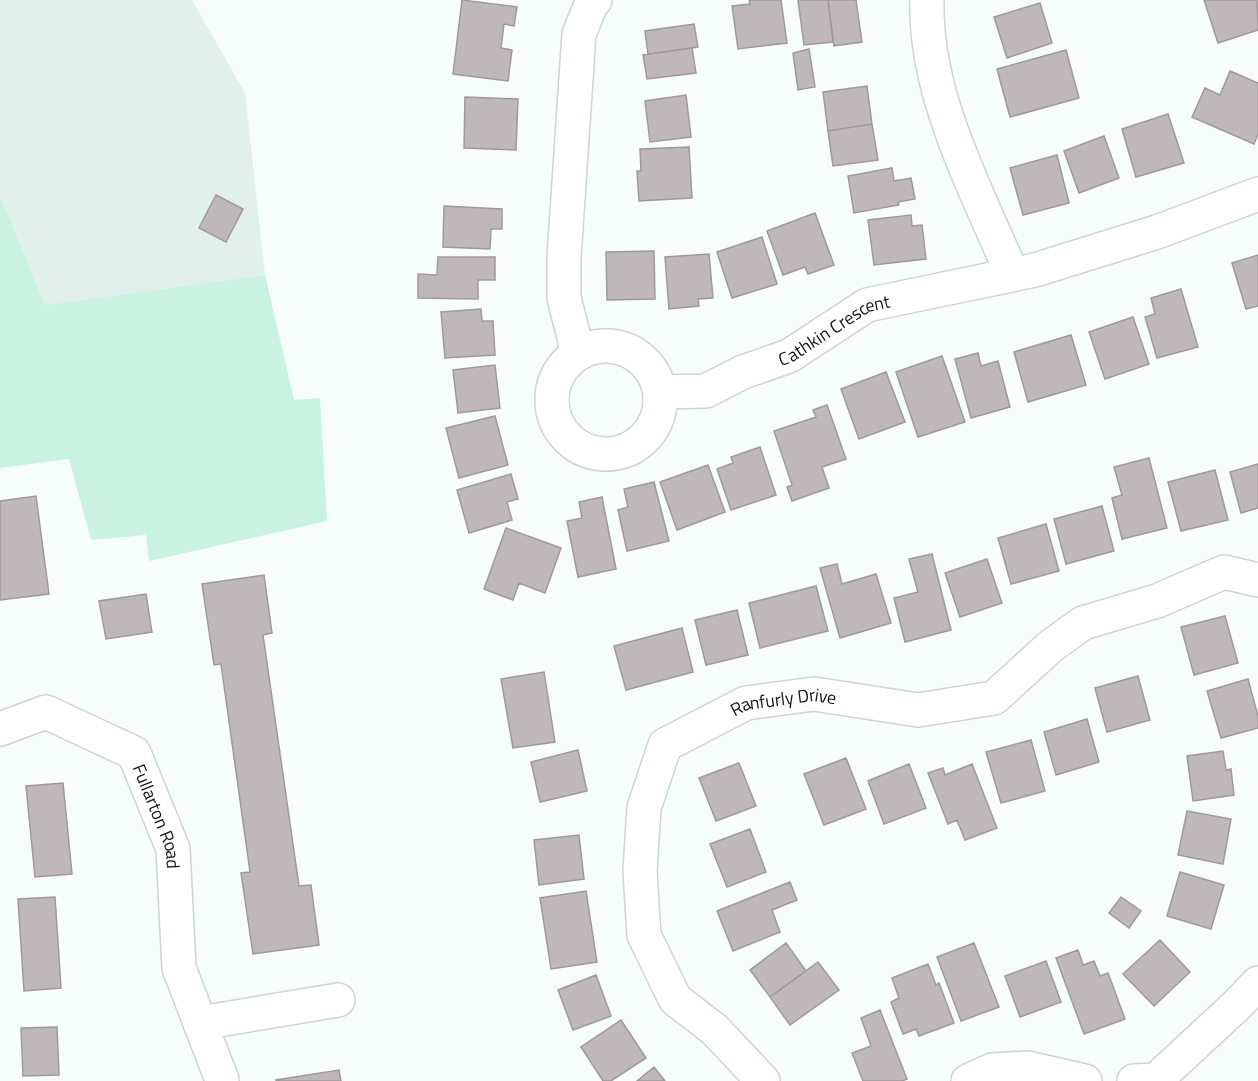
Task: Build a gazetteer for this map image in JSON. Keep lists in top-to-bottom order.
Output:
{
  "streets": {
    "street": ["Cathkin Crescent", "Ranfurly Drive", "Fullarton Road"]
  }
}
